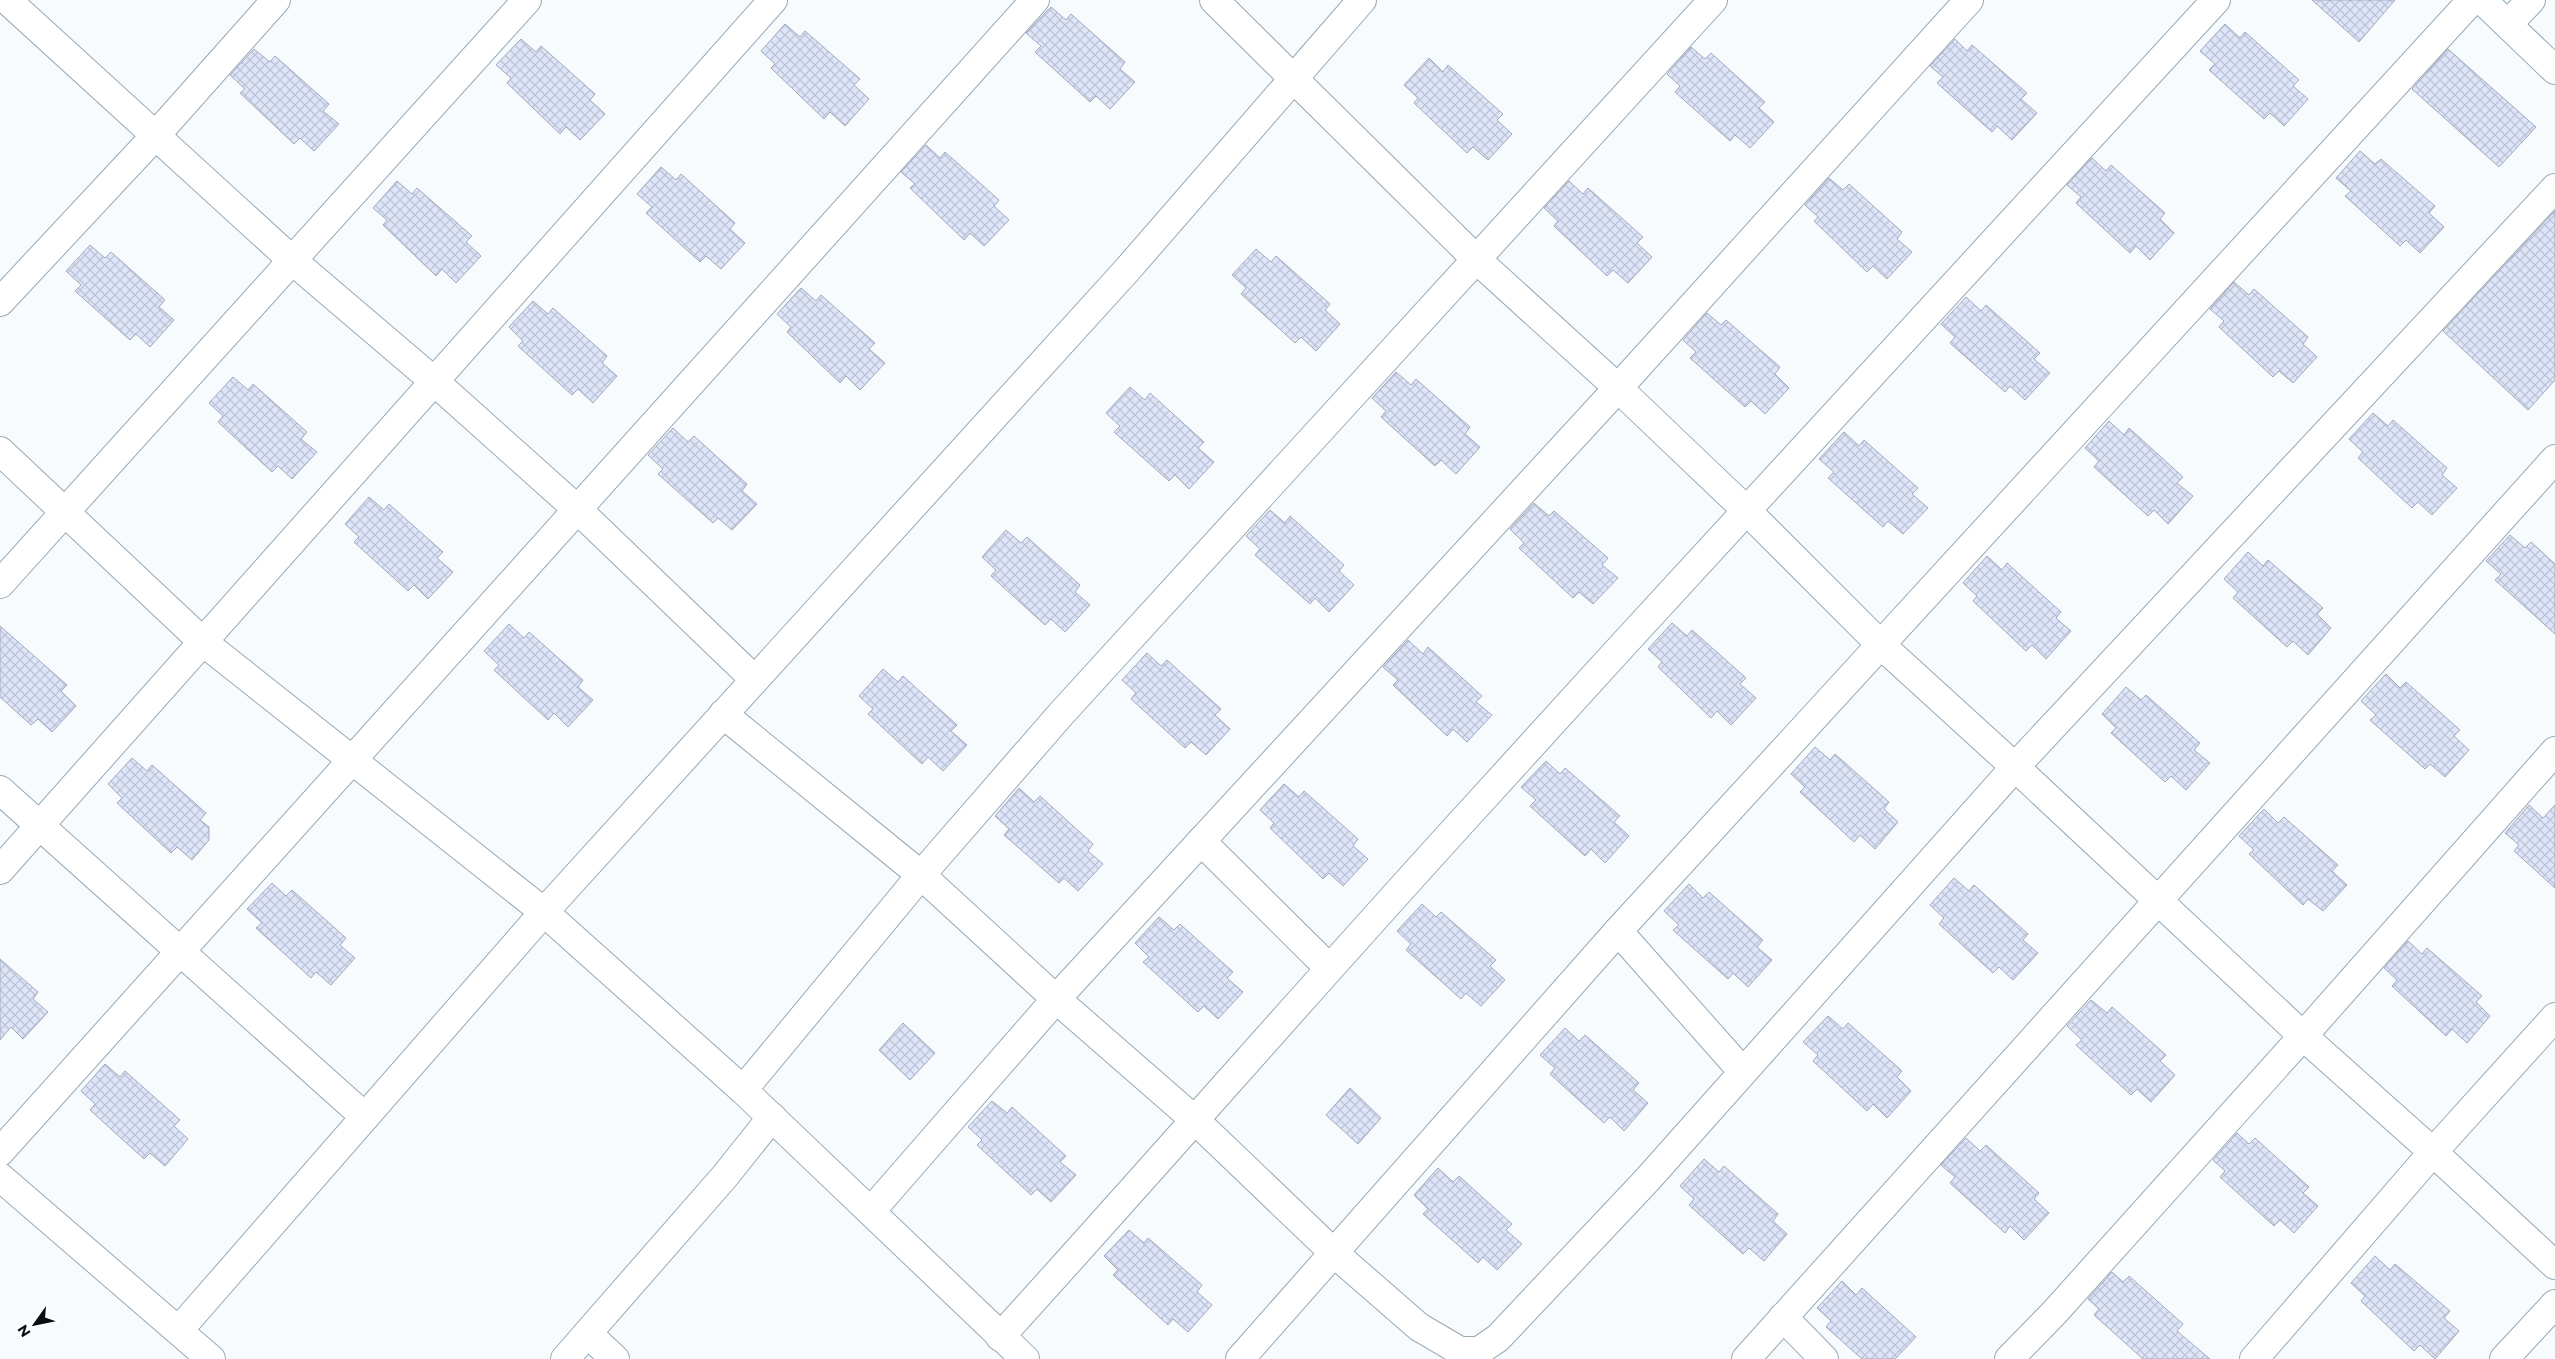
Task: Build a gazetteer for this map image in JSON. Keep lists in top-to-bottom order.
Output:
{
  "north": "bottom left"
}
